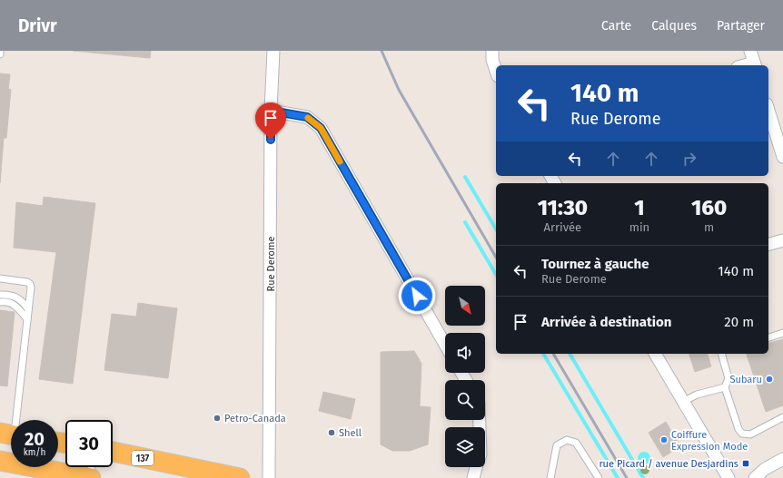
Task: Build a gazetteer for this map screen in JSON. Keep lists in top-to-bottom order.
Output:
{
  "streets": {
    "main road": ["137"],
    "street": ["Rue Derome"]
  },
  "places": {
    "other": [
      "Subaru",
      "Petro-Canada",
      "Shell",
      "Coiffure Expression Mode"
    ],
    "transit": ["rue Picard / avenue Desjardins"]
  },
  "north": "bottom right",
  "page": {
    "header": "Drivr",
    "nav": ["Carte", "Calques", "Partager"],
    "turn": ["140 m", "Rue Derome"],
    "eta": [
      "11:30",
      "Arrivée",
      "1",
      "min",
      "160",
      "m"
    ],
    "list": [
      {
        "name": "Tournez à gauche",
        "note": "Rue Derome",
        "value": "140 m"
      },
      {
        "name": "Arrivée à destination",
        "value": "20 m"
      }
    ],
    "speed": "20 km/h",
    "limit": "30"
  }
}
